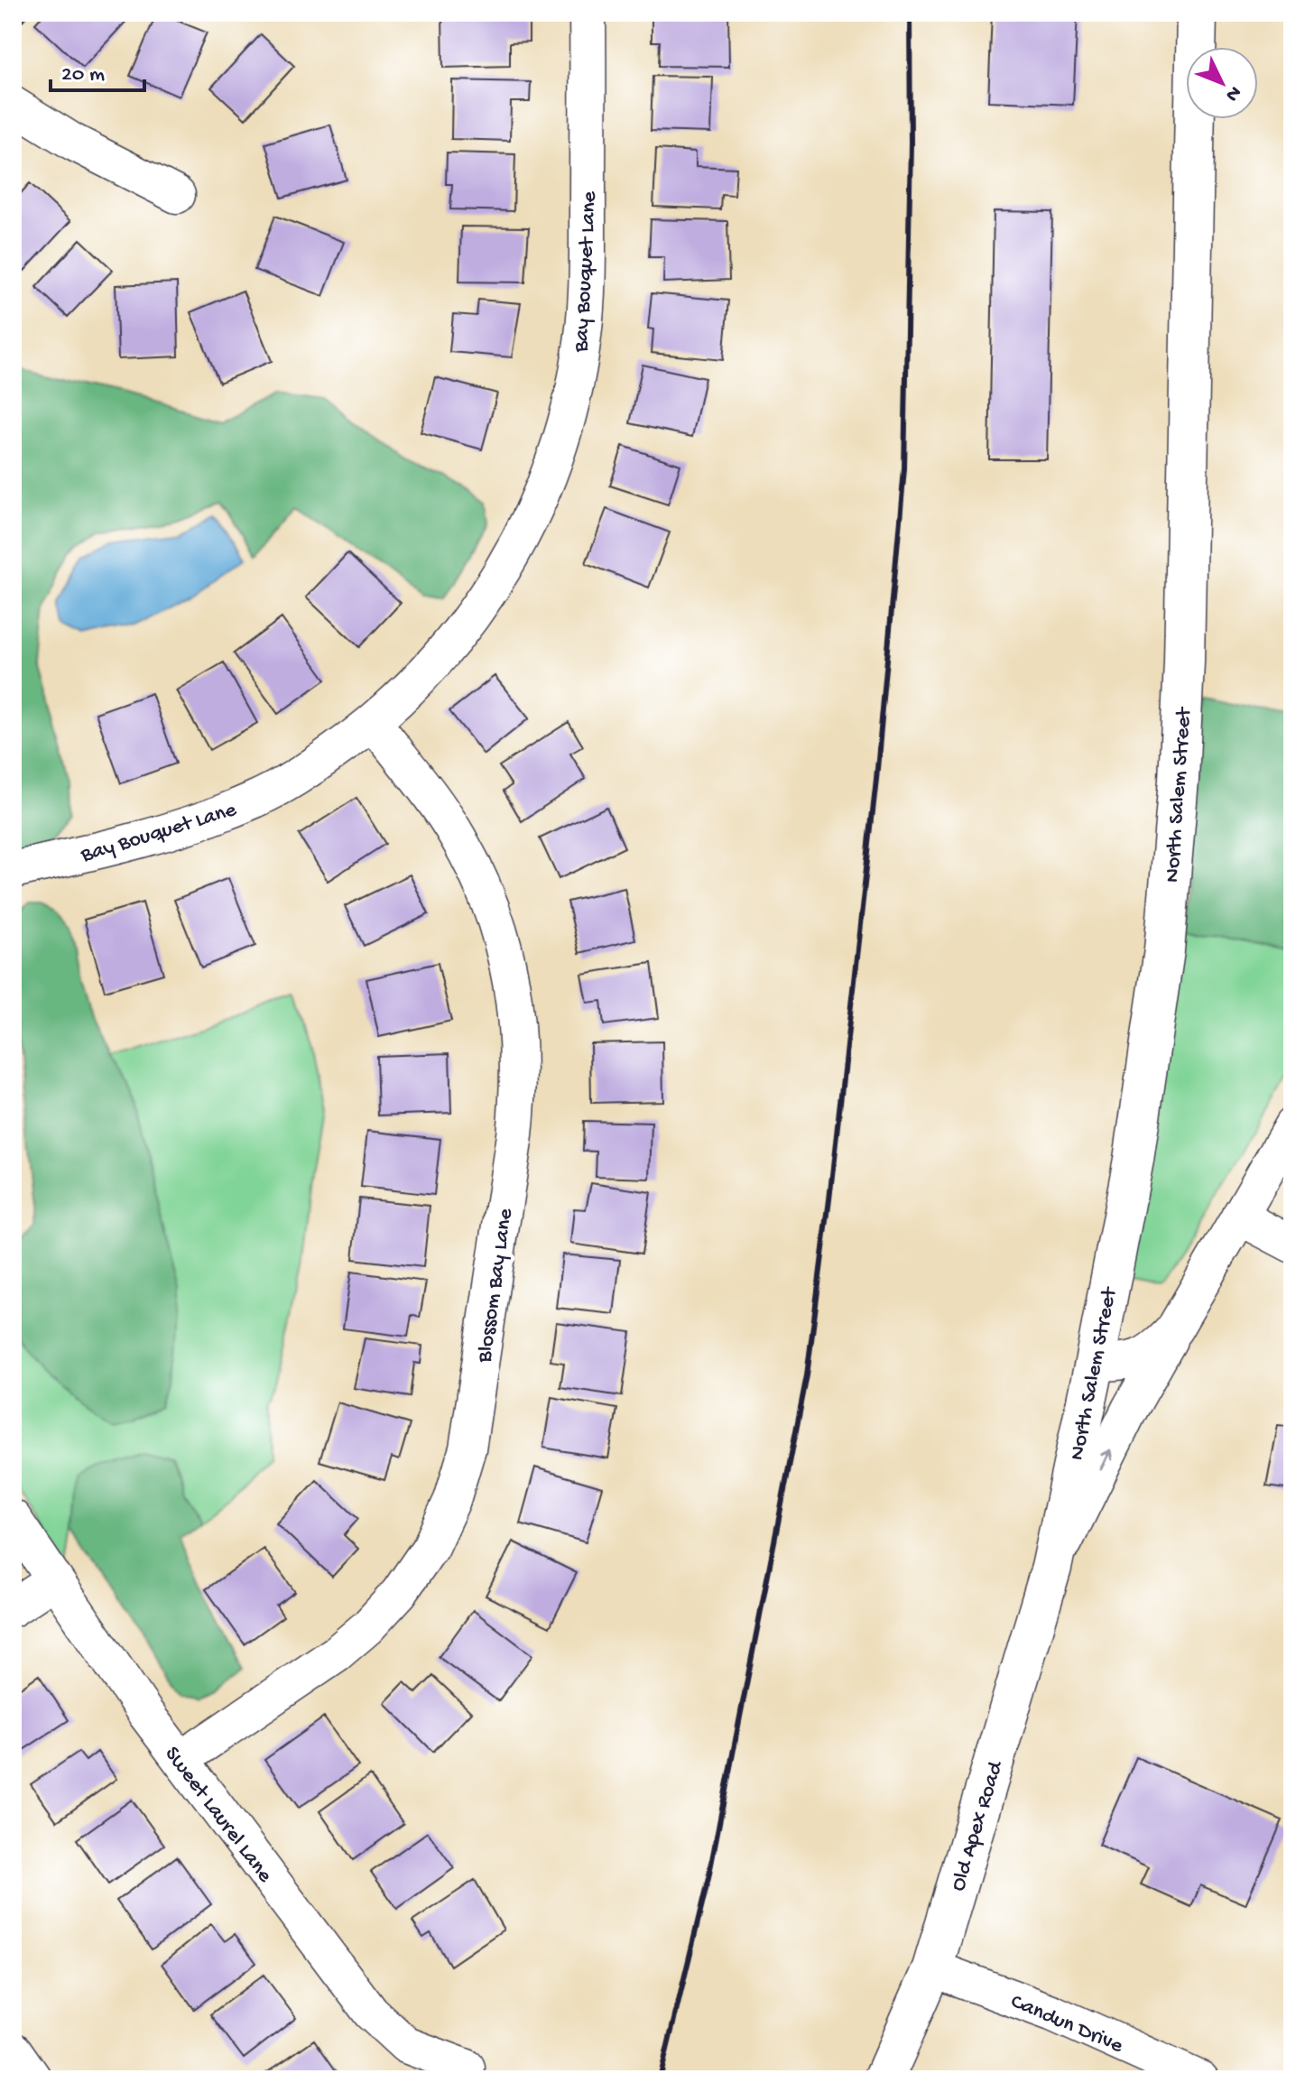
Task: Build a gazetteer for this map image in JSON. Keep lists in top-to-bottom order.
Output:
{
  "streets": {
    "main road": ["North Salem Street", "Old Apex Road"],
    "street": [
      "Bay Bouquet Lane",
      "Blossom Bay Lane",
      "Sweet Laurel Lane",
      "Candun Drive"
    ]
  },
  "crossings": [
    ["Bay Bouquet Lane", "Blossom Bay Lane"],
    ["North Salem Street", "Old Apex Road"],
    ["Blossom Bay Lane", "Sweet Laurel Lane"],
    ["Old Apex Road", "Candun Drive"]
  ],
  "scale_bar": "20 m",
  "north": "bottom right"
}
